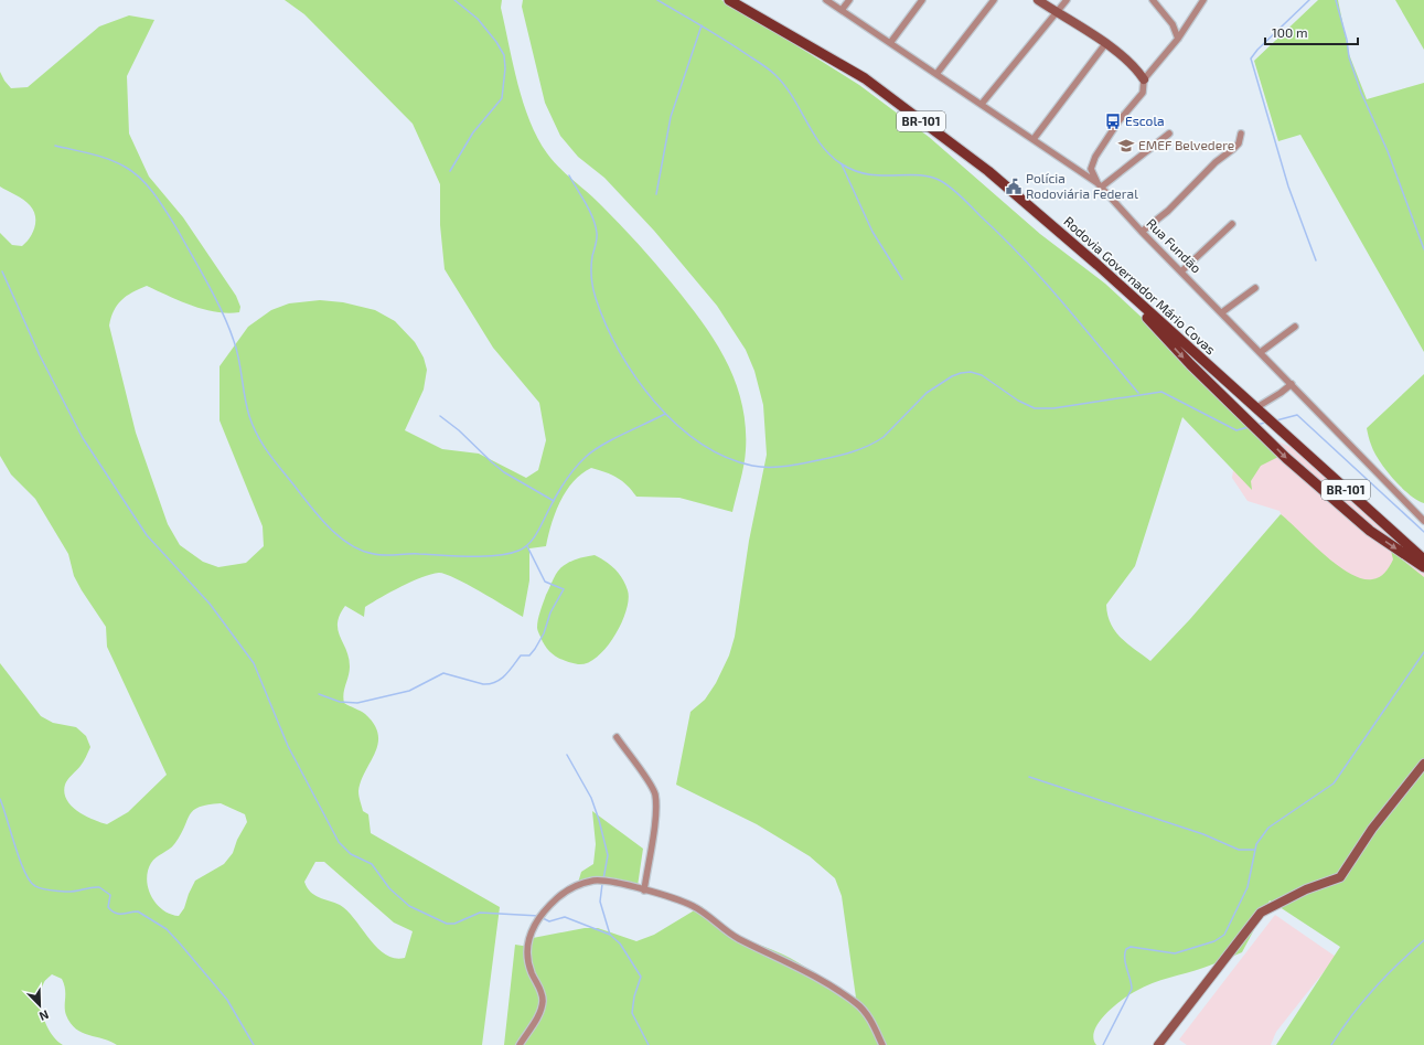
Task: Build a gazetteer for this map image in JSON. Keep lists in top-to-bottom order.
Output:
{
  "streets": {
    "main road": ["BR-101", "Rodovia Governador Mário Covas"],
    "street": ["Rua Fundão"]
  },
  "places": {
    "bus stop": ["Escola"],
    "school or university": ["EMEF Belvedere"],
    "public building": ["Polícia Rodoviária Federal"]
  },
  "scale_bar": "100 m",
  "north": "bottom right"
}
